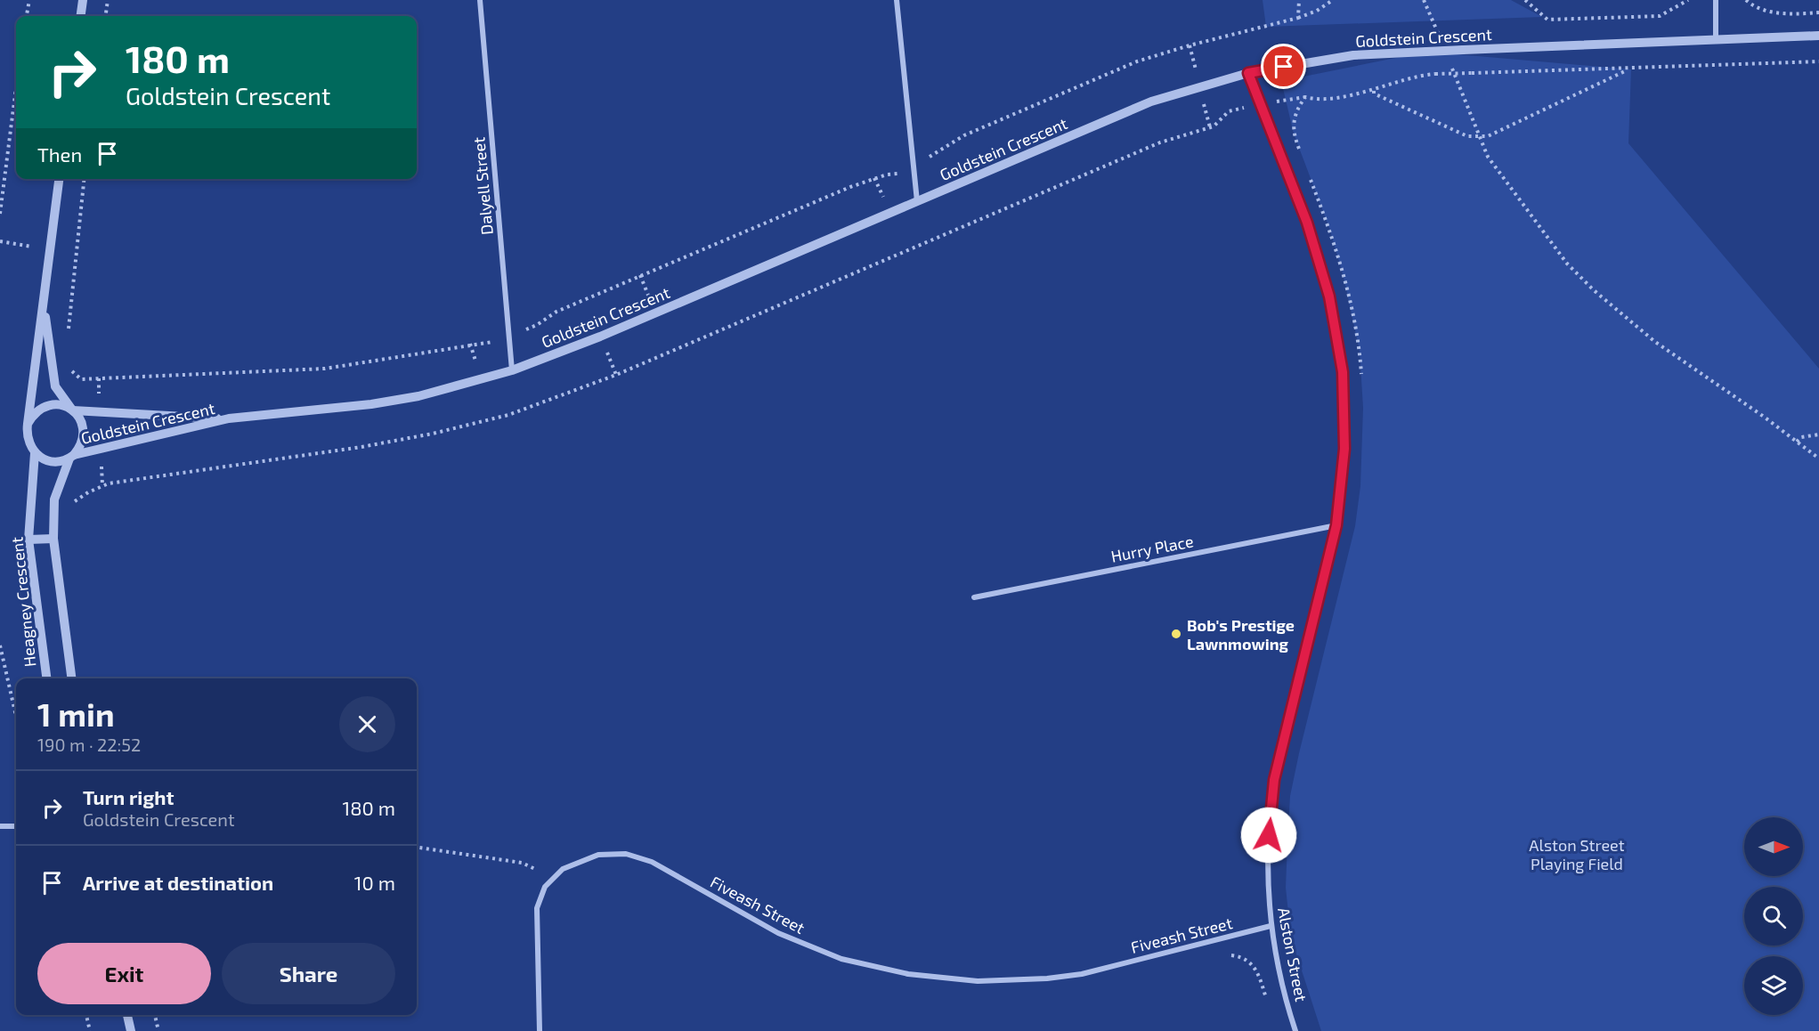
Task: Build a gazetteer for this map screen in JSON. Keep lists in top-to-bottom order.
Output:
{
  "streets": {
    "street": [
      "Goldstein Crescent",
      "Dalyell Street",
      "Hurry Place",
      "Heagney Crescent",
      "Fiveash Street",
      "Alston Street"
    ]
  },
  "crossings": [
    ["Goldstein Crescent", "Dalyell Street"],
    ["Goldstein Crescent", "Heagney Crescent"],
    ["Goldstein Crescent", "Alston Street"],
    ["Hurry Place", "Alston Street"],
    ["Fiveash Street", "Alston Street"]
  ],
  "parks": ["Alston Street Playing Field"],
  "places": ["Bob's Prestige Lawnmowing"],
  "north": "right",
  "page": {
    "turn": ["180 m", "Goldstein Crescent"],
    "then": "Then",
    "heading": ["1 min", "190 m · 22:52"],
    "list": [
      {
        "name": "Turn right",
        "note": "Goldstein Crescent",
        "value": "180 m"
      },
      {
        "name": "Arrive at destination",
        "value": "10 m"
      }
    ],
    "buttons": ["Exit", "Share"]
  }
}
